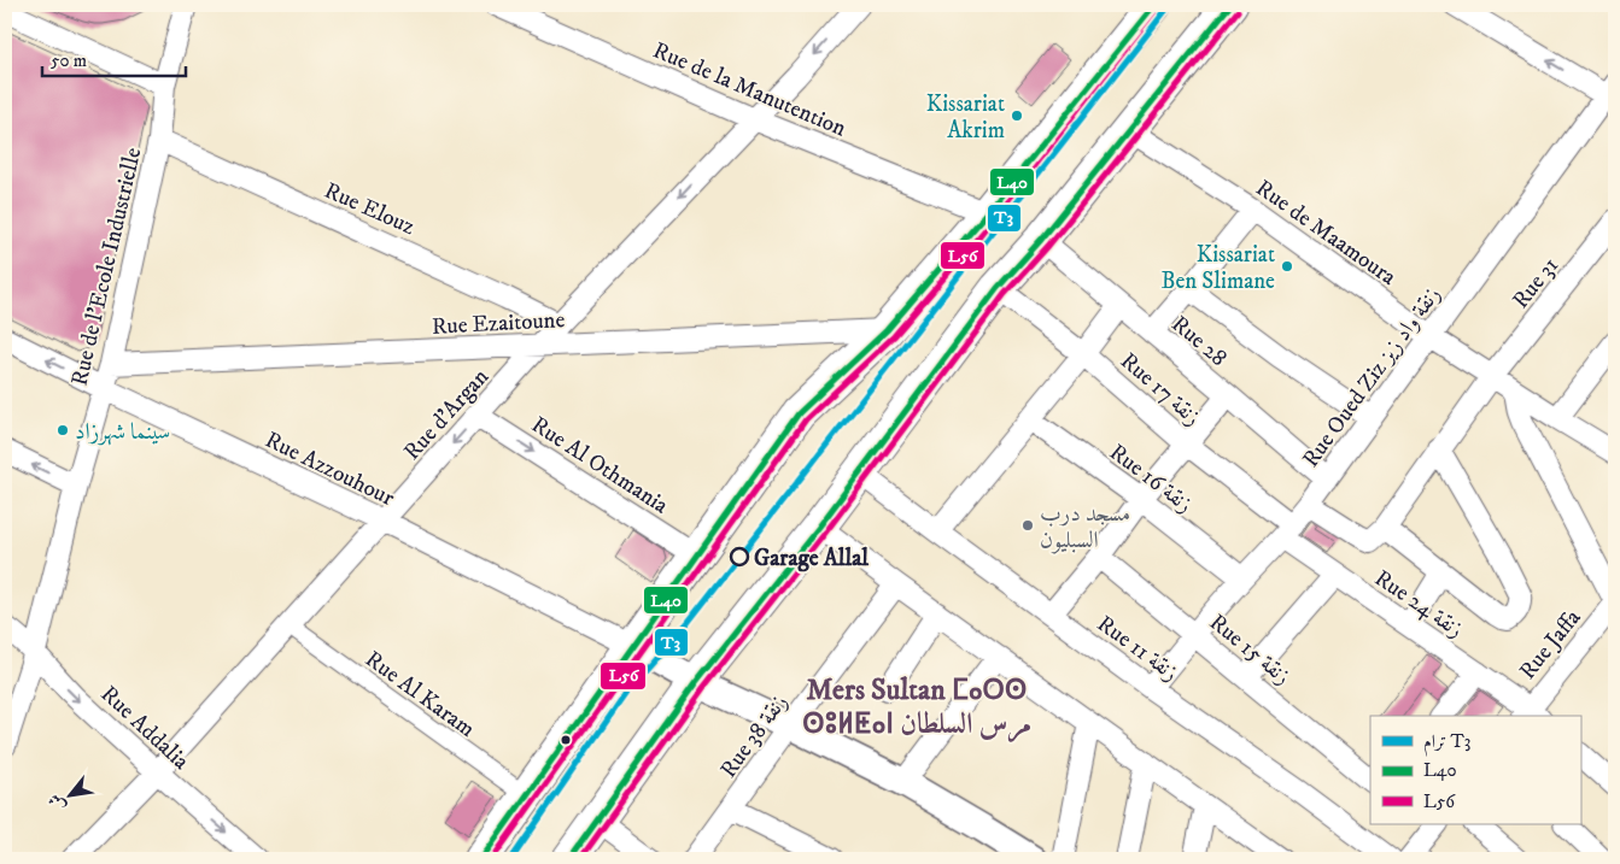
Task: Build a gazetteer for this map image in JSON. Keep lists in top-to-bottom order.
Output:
{
  "streets": {
    "street": [
      "Rue de la Manutention",
      "Rue Elouz",
      "Rue de Maamoura",
      "Rue de l'Ecole Industrielle",
      "Rue 31",
      "Rue Ezaitoune",
      "Rue 28",
      "Rue Oued Ziz زنقة واد زيز",
      "Rue 17 زنقة",
      "Rue d'Argan",
      "Rue Al Othmania",
      "Rue Azzouhour",
      "Rue 16 زنقة",
      "Rue 24 زنقة",
      "Rue Jaffa",
      "Rue 11 زنقة",
      "Rue 15 زنقة",
      "Rue Al Karam",
      "Rue Addalia",
      "Rue 38 زنقة"
    ]
  },
  "crossings": [
    ["Rue de la Manutention", "Rue d'Argan"],
    ["Rue Elouz", "Rue de l'Ecole Industrielle"],
    ["Rue Elouz", "Rue d'Argan"],
    ["Rue de Maamoura", "Rue 31"],
    ["Rue de Maamoura", "Rue Oued Ziz زنقة واد زيز"],
    ["Rue de l'Ecole Industrielle", "Rue Ezaitoune"],
    ["Rue de l'Ecole Industrielle", "Rue Azzouhour"],
    ["Rue de l'Ecole Industrielle", "Rue Addalia"],
    ["Rue Ezaitoune", "Rue d'Argan"],
    ["Rue 28", "Rue Oued Ziz زنقة واد زيز"],
    ["Rue Oued Ziz زنقة واد زيز", "Rue 17 زنقة"],
    ["Rue Oued Ziz زنقة واد زيز", "Rue 16 زنقة"],
    ["Rue Oued Ziz زنقة واد زيز", "Rue 24 زنقة"],
    ["Rue Oued Ziz زنقة واد زيز", "Rue 11 زنقة"],
    ["Rue Oued Ziz زنقة واد زيز", "Rue 15 زنقة"],
    ["Rue 17 زنقة", "Rue 24 زنقة"],
    ["Rue d'Argan", "Rue Al Othmania"],
    ["Rue d'Argan", "Rue Azzouhour"],
    ["Rue d'Argan", "Rue Al Karam"],
    ["Rue d'Argan", "Rue Addalia"],
    ["Rue 24 زنقة", "Rue Jaffa"]
  ],
  "one_way": ["Rue d'Argan", "Rue Al Othmania", "Rue Addalia"],
  "districts": ["Mers Sultan ⵎⴰⵔⵙ ⵙⵓⵍⵟⴰⵏ مرس السلطان"],
  "places": [
    "Kissariat Akrim",
    "Kissariat Ben Slimane",
    "سينما شهرزاد",
    "مسجد درب السبليون",
    "Garage Allal"
  ],
  "lines": ["tram line T3", "transit line L40", "transit line L56"],
  "legend": ["ترام T3", "L40", "L56"],
  "scale_bar": "50 m",
  "north": "bottom left"
}
